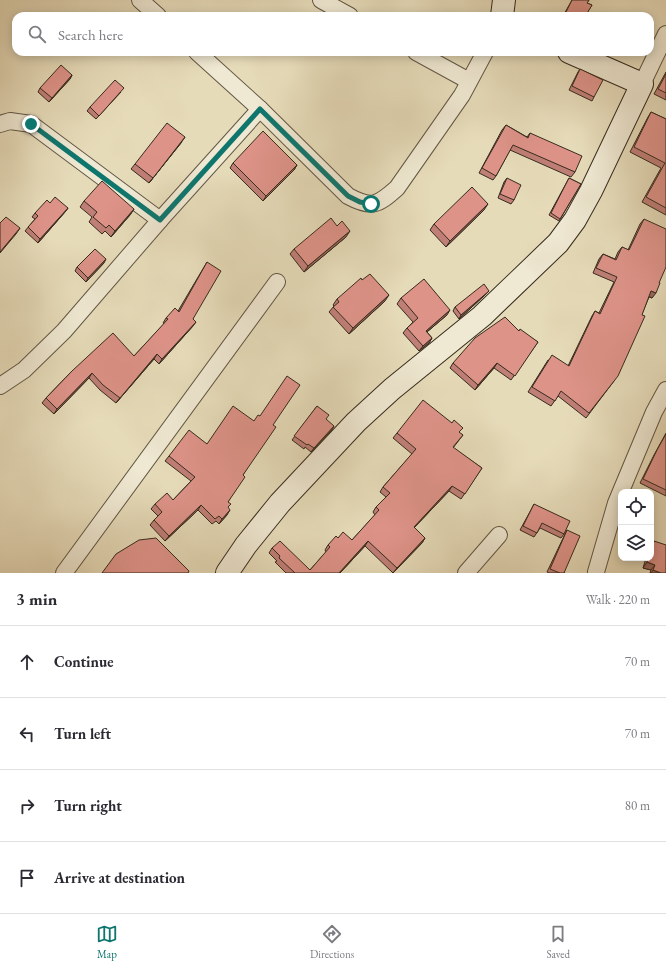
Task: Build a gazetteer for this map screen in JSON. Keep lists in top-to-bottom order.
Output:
{
  "page": {
    "search": "Search here",
    "heading": ["3 min", "Walk · 220 m"],
    "list": [
      ["Continue", "70 m"],
      ["Turn left", "70 m"],
      ["Turn right", "80 m"],
      "Arrive at destination"
    ],
    "nav": ["Map", "Directions", "Saved"]
  }
}
